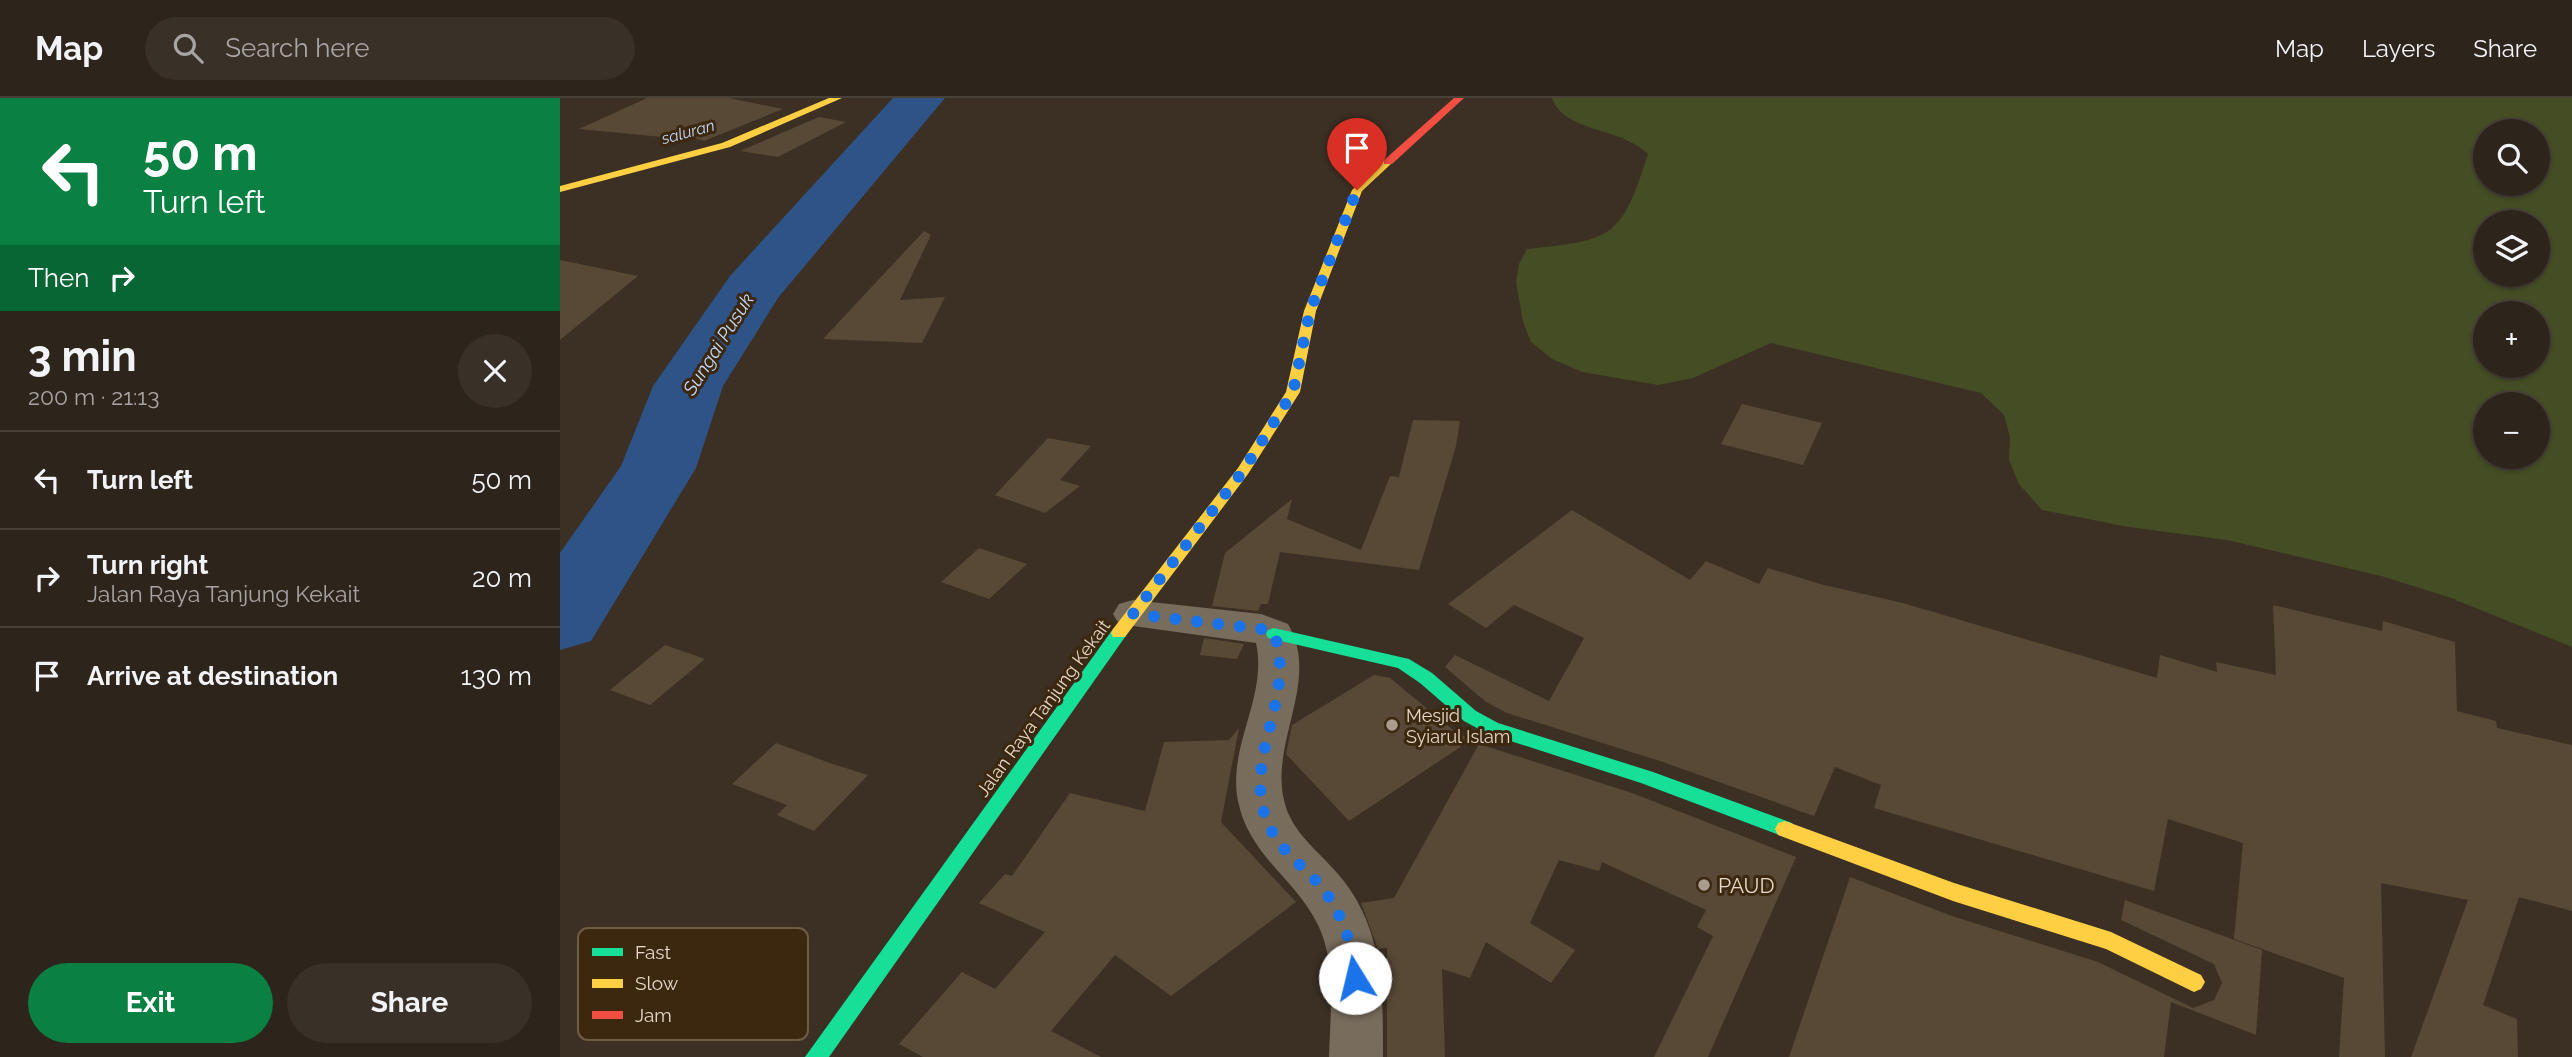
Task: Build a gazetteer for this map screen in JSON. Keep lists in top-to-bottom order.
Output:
{
  "streets": {
    "main road": ["Jalan Raya Tanjung Kekait"]
  },
  "water": ["saluran", "Sungai Pusuk"],
  "places": ["Mesjid Syiarul Islam", "PAUD"],
  "legend": ["Fast", "Slow", "Jam"],
  "page": {
    "header": "Map",
    "search": "Search here",
    "nav": ["Map", "Layers", "Share"],
    "turn": ["50 m", "Turn left"],
    "map_buttons": ["+", "−"],
    "then": "Then",
    "heading": ["3 min", "200 m · 21:13"],
    "list": [
      {
        "name": "Turn left",
        "value": "50 m"
      },
      {
        "name": "Turn right",
        "note": "Jalan Raya Tanjung Kekait",
        "value": "20 m"
      },
      {
        "name": "Arrive at destination",
        "value": "130 m"
      }
    ],
    "buttons": ["Exit", "Share"]
  }
}
